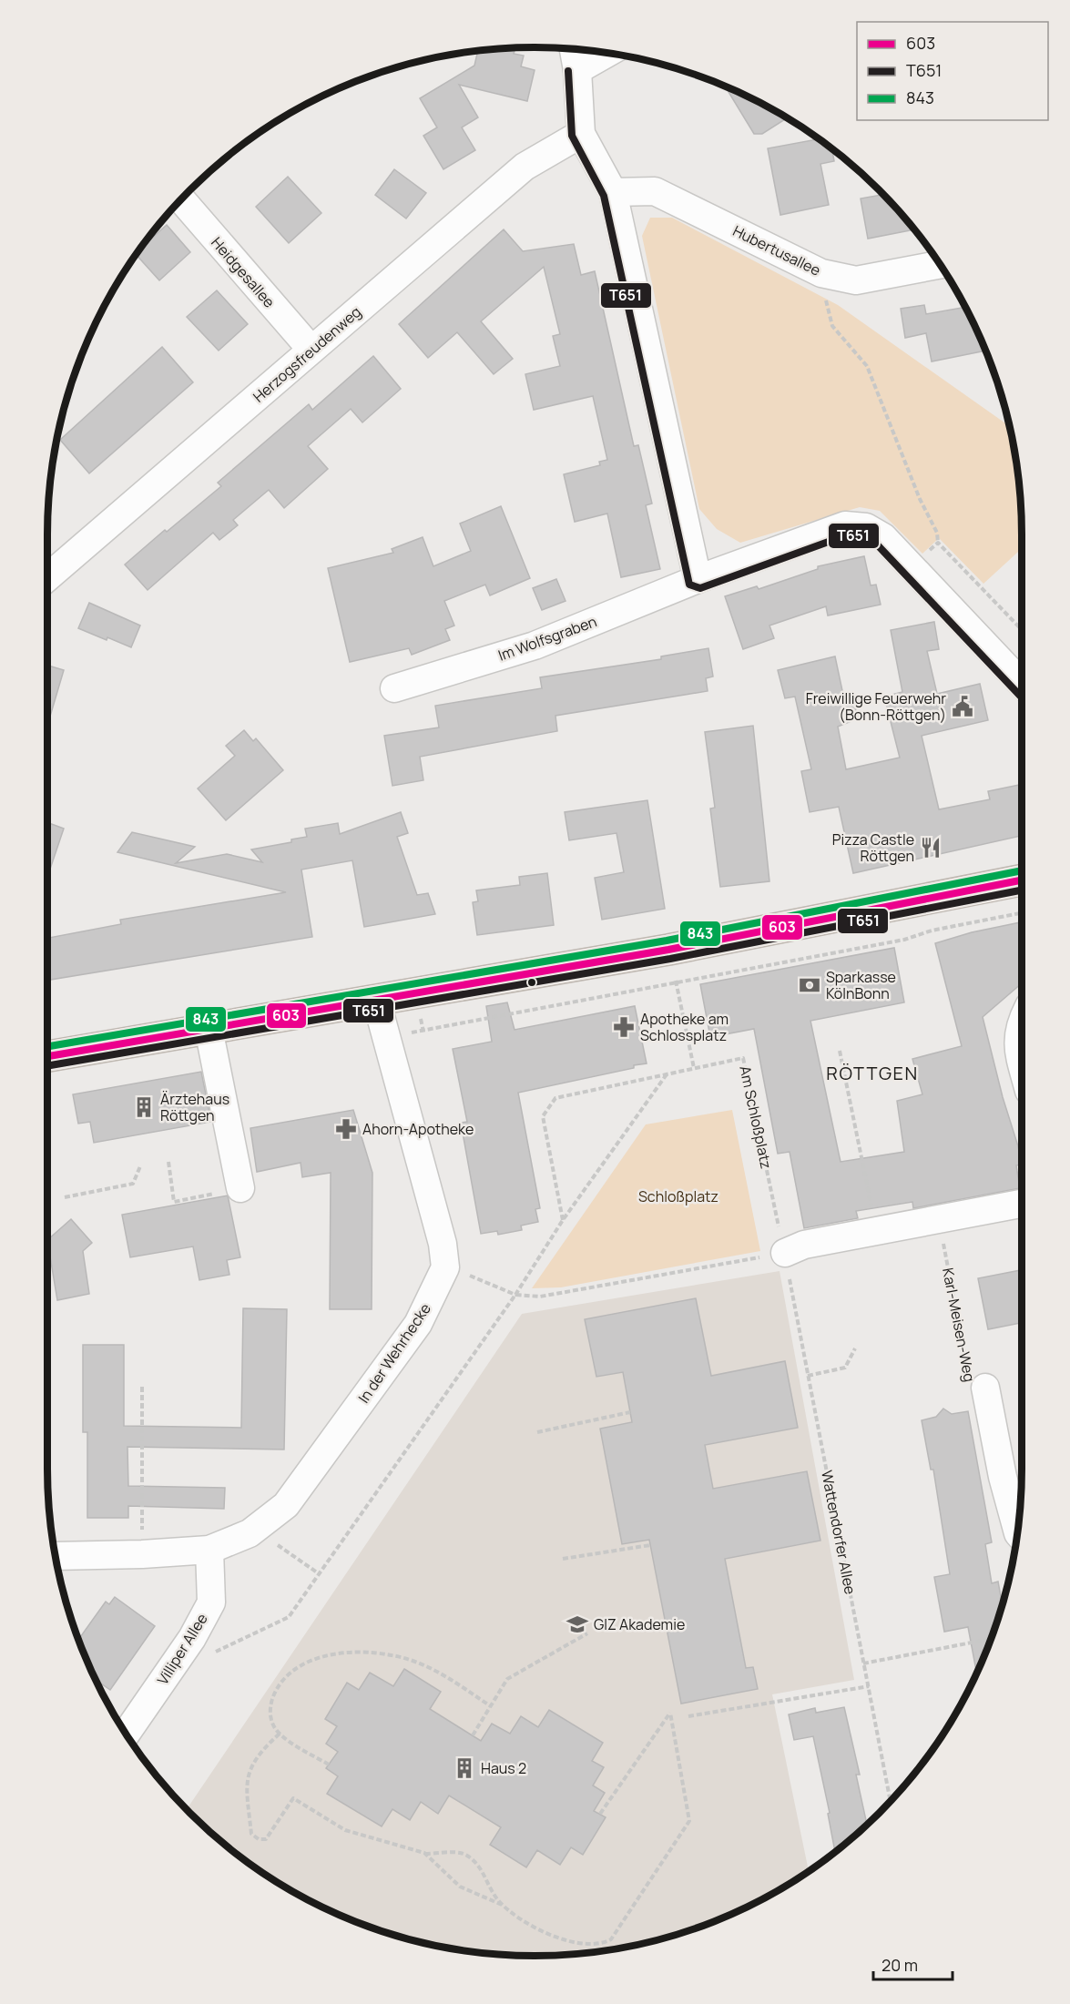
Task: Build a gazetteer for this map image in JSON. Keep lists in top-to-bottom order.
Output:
{
  "streets": {
    "street": [
      "Hubertusallee",
      "Heidgesallee",
      "Herzogsfreudenweg",
      "Im Wolfsgraben",
      "Karl-Meisen-Weg",
      "In der Wehrhecke",
      "Villiper Allee"
    ],
    "path": ["Am Schloßplatz", "Wattendorfer Allee"]
  },
  "crossings": [
    ["Heidgesallee", "Herzogsfreudenweg"],
    ["Am Schloßplatz", "Wattendorfer Allee"],
    ["In der Wehrhecke", "Villiper Allee"]
  ],
  "districts": ["RÖTTGEN"],
  "parks": ["Schloßplatz"],
  "places": {
    "public building": ["Freiwillige Feuerwehr (Bonn-Röttgen)"],
    "restaurant": ["Pizza Castle Röttgen"],
    "bank": ["Sparkasse KölnBonn"],
    "pharmacy": ["Apotheke am Schlossplatz", "Ahorn-Apotheke"],
    "building": ["Ärztehaus Röttgen", "Haus 2"],
    "school or university": ["GIZ Akademie"]
  },
  "lines": ["transit line T651", "transit line 843", "transit line 603"],
  "legend": ["603", "T651", "843"],
  "scale_bar": "20 m"
}
